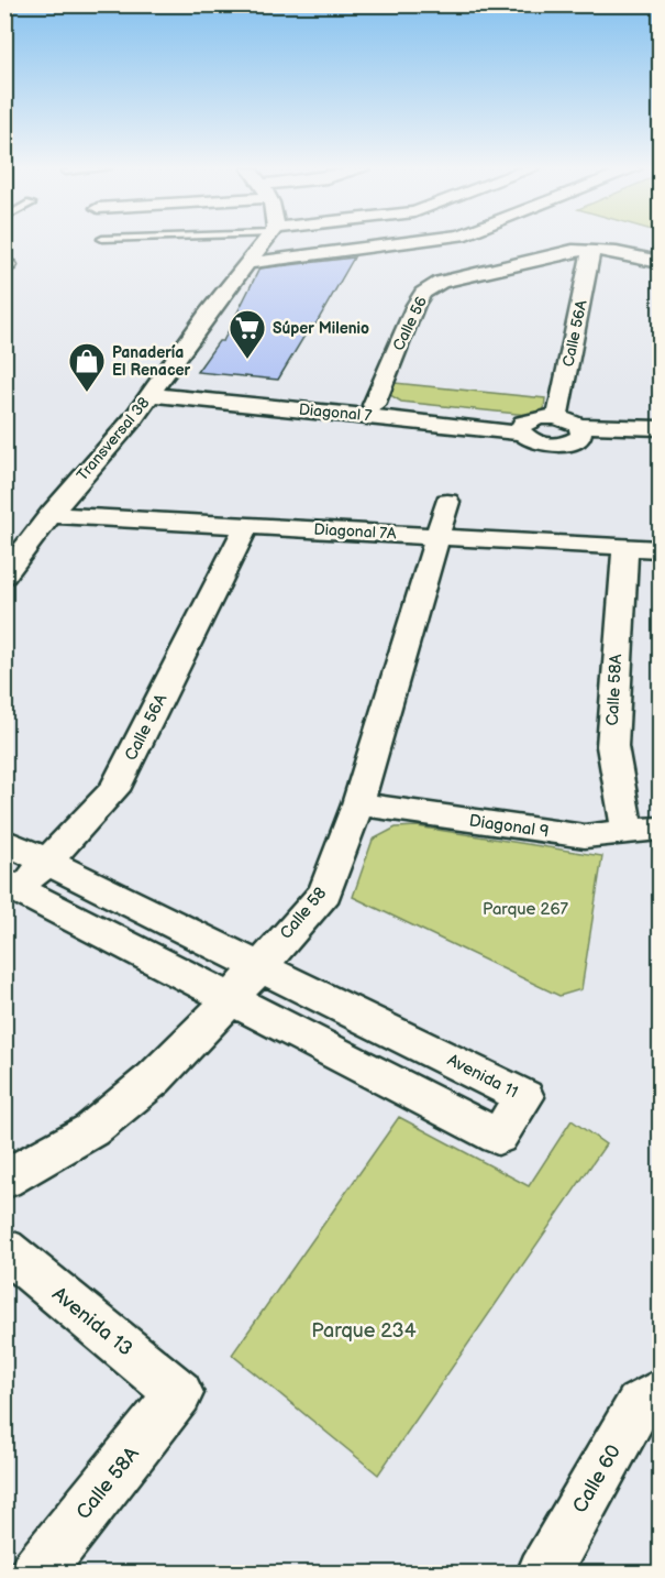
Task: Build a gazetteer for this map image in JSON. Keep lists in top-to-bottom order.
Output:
{
  "streets": {
    "street": [
      "Calle 56",
      "Calle 56A",
      "Diagonal 7",
      "Transversal 38",
      "Diagonal 7A",
      "Calle 58A",
      "Diagonal 9",
      "Calle 58",
      "Avenida 11",
      "Avenida 13",
      "Calle 60"
    ]
  },
  "crossings": [
    ["Calle 56", "Calle 56A"],
    ["Calle 56", "Diagonal 7"],
    ["Calle 56A", "Diagonal 7"],
    ["Calle 56A", "Diagonal 7A"],
    ["Calle 56A", "Avenida 11"],
    ["Diagonal 7", "Transversal 38"],
    ["Transversal 38", "Diagonal 7A"],
    ["Diagonal 7A", "Calle 58A"],
    ["Diagonal 7A", "Calle 58"],
    ["Calle 58A", "Diagonal 9"],
    ["Calle 58A", "Avenida 13"],
    ["Diagonal 9", "Calle 58"],
    ["Calle 58", "Avenida 11"]
  ],
  "parks": ["Parque 267", "Parque 234"],
  "places": {
    "supermarket": ["Súper Milenio"],
    "shop": ["Panadería El Renacer"]
  }
}
